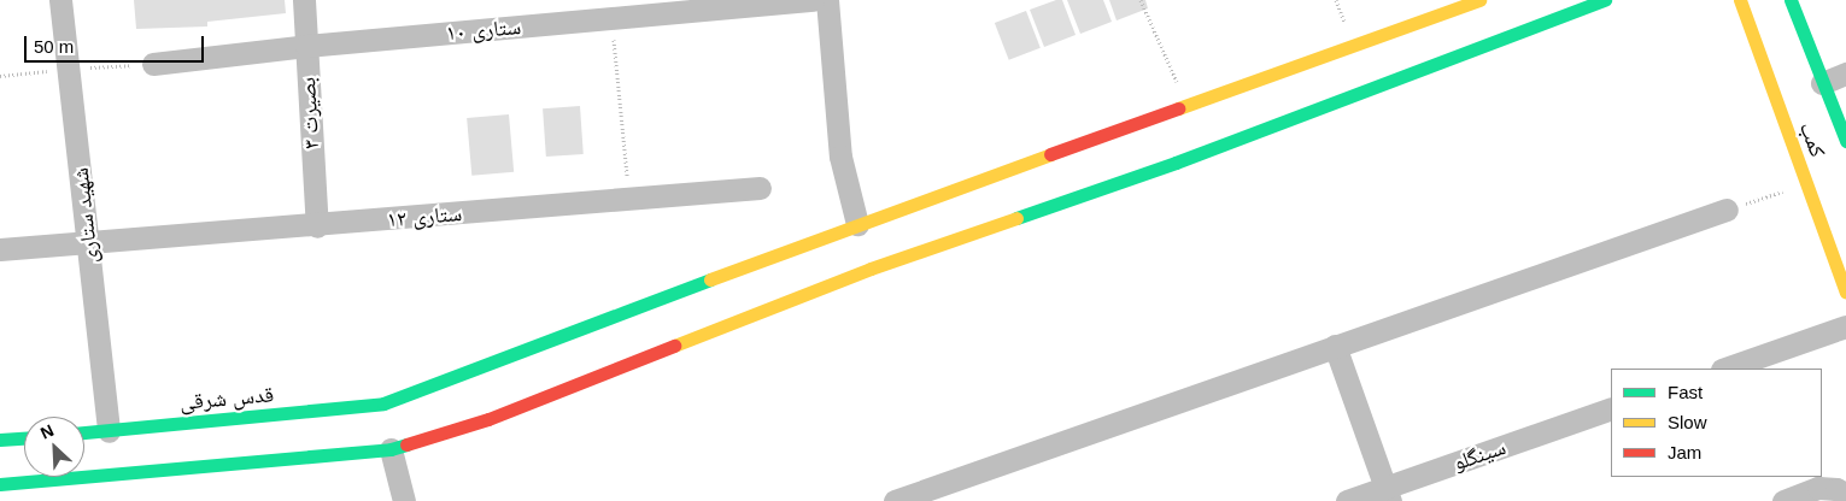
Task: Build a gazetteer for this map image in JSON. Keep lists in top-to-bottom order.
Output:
{
  "streets": {
    "street": [
      "ستاری ۱۰",
      "بصیرت ۳",
      "کمب",
      "شهید ستاری",
      "ستاری ۱۲",
      "قدس شرقی",
      "سینگلو"
    ]
  },
  "crossings": [
    ["ستاری ۱۰", "بصیرت ۳"],
    ["بصیرت ۳", "ستاری ۱۲"],
    ["شهید ستاری", "ستاری ۱۲"],
    ["شهید ستاری", "قدس شرقی"]
  ],
  "legend": ["Fast", "Slow", "Jam"],
  "scale_bar": "50 m",
  "north": "top left"
}
